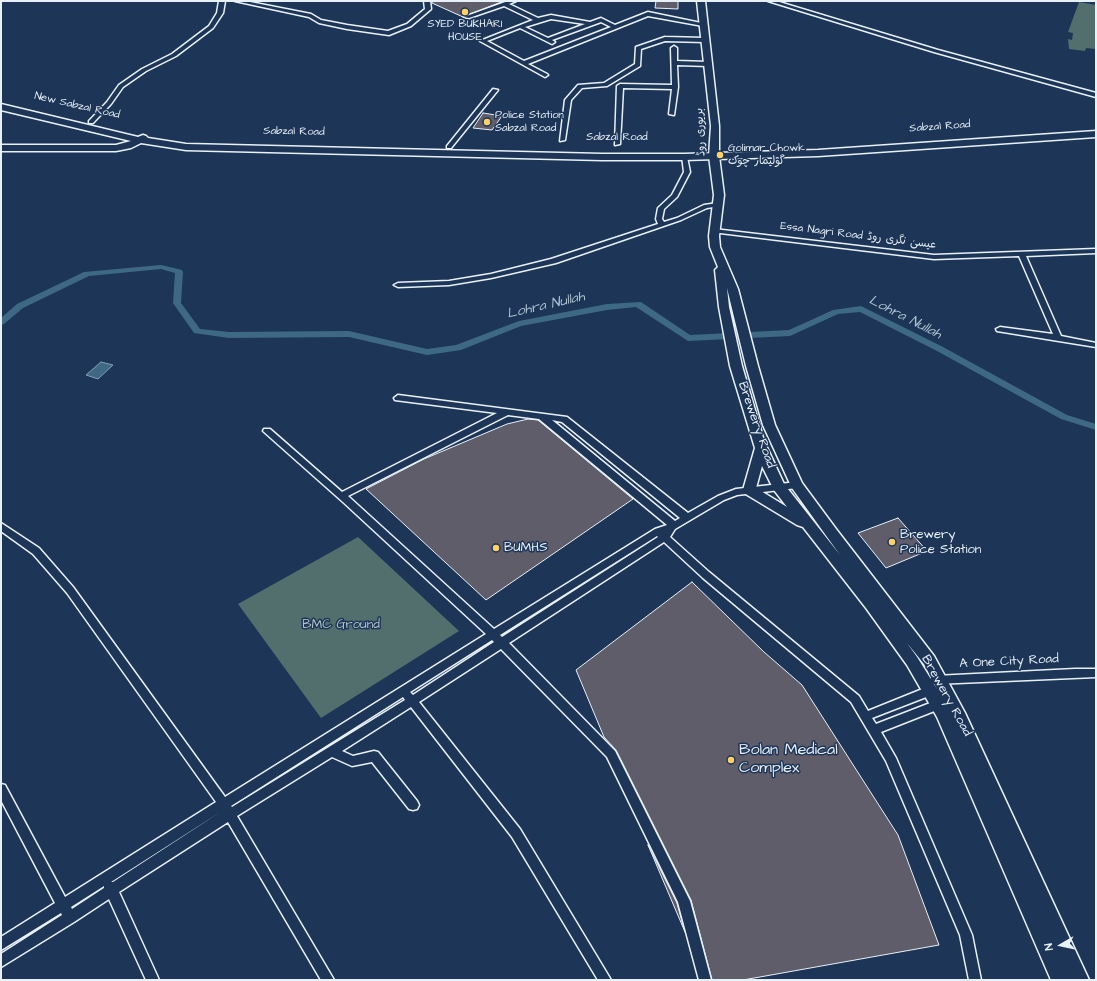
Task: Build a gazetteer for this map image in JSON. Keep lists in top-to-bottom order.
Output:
{
  "streets": {
    "main road": [
      "New Sabzal Road",
      "Sabzal Road",
      "بریوری روڈ",
      "Brewery Road"
    ],
    "street": ["Essa Nagri Road عیسیٰ نگری روڈ", "A One City Road"]
  },
  "crossings": [
    ["New Sabzal Road", "Sabzal Road"],
    ["Sabzal Road", "بریوری روڈ"],
    ["بریوری روڈ", "Essa Nagri Road عیسیٰ نگری روڈ"],
    ["بریوری روڈ", "Brewery Road"],
    ["Brewery Road", "A One City Road"]
  ],
  "water": ["Lohra Nullah"],
  "parks": ["BMC Ground"],
  "places": [
    "SYED BUKHARI HOUSE",
    "Police Station Sabzal Road",
    "Golimar Chowk گولیمار چوک",
    "Brewery Police Station",
    "BUMHS",
    "Bolan Medical Complex"
  ],
  "north": "left"
}
